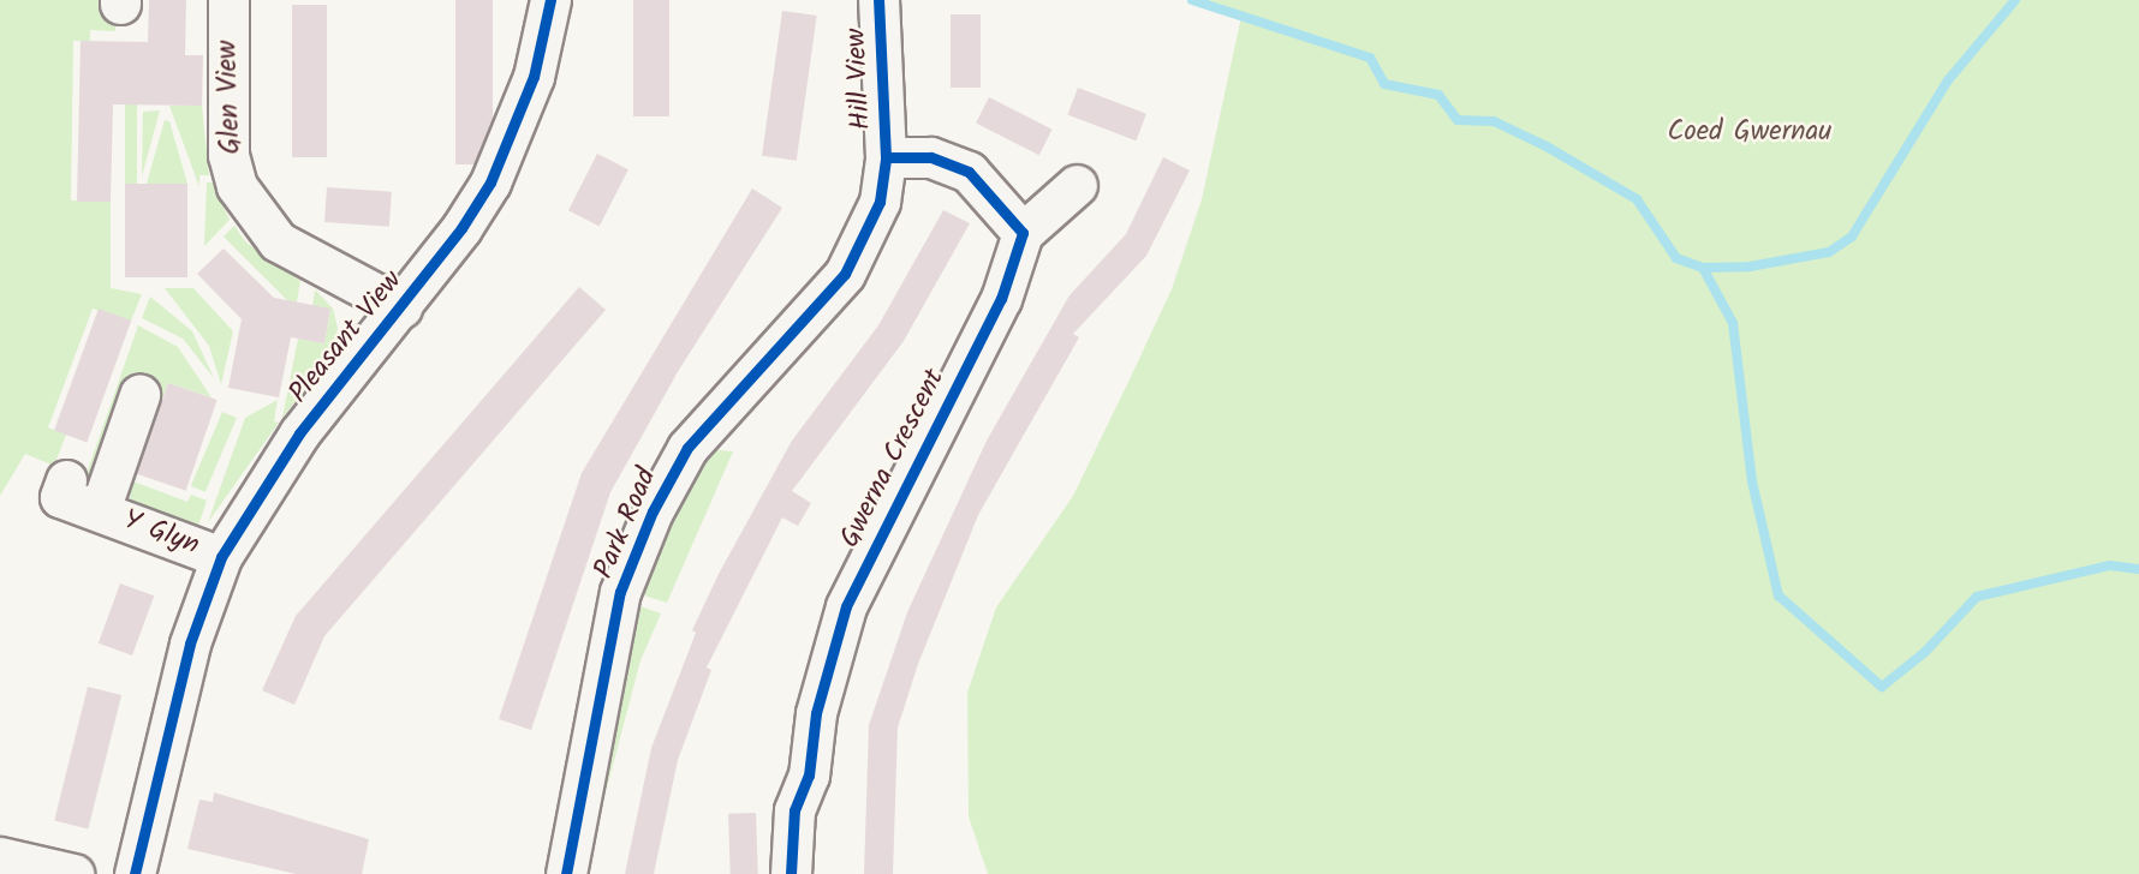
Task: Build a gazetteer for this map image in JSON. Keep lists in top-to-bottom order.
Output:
{
  "streets": {
    "street": [
      "Hill View",
      "Glen View",
      "Pleasant View",
      "Gwerna Crescent",
      "Park Road",
      "Y Glyn"
    ]
  },
  "crossings": [
    ["Hill View", "Park Road"],
    ["Glen View", "Pleasant View"],
    ["Pleasant View", "Y Glyn"]
  ],
  "parks": ["Coed Gwernau"]
}
